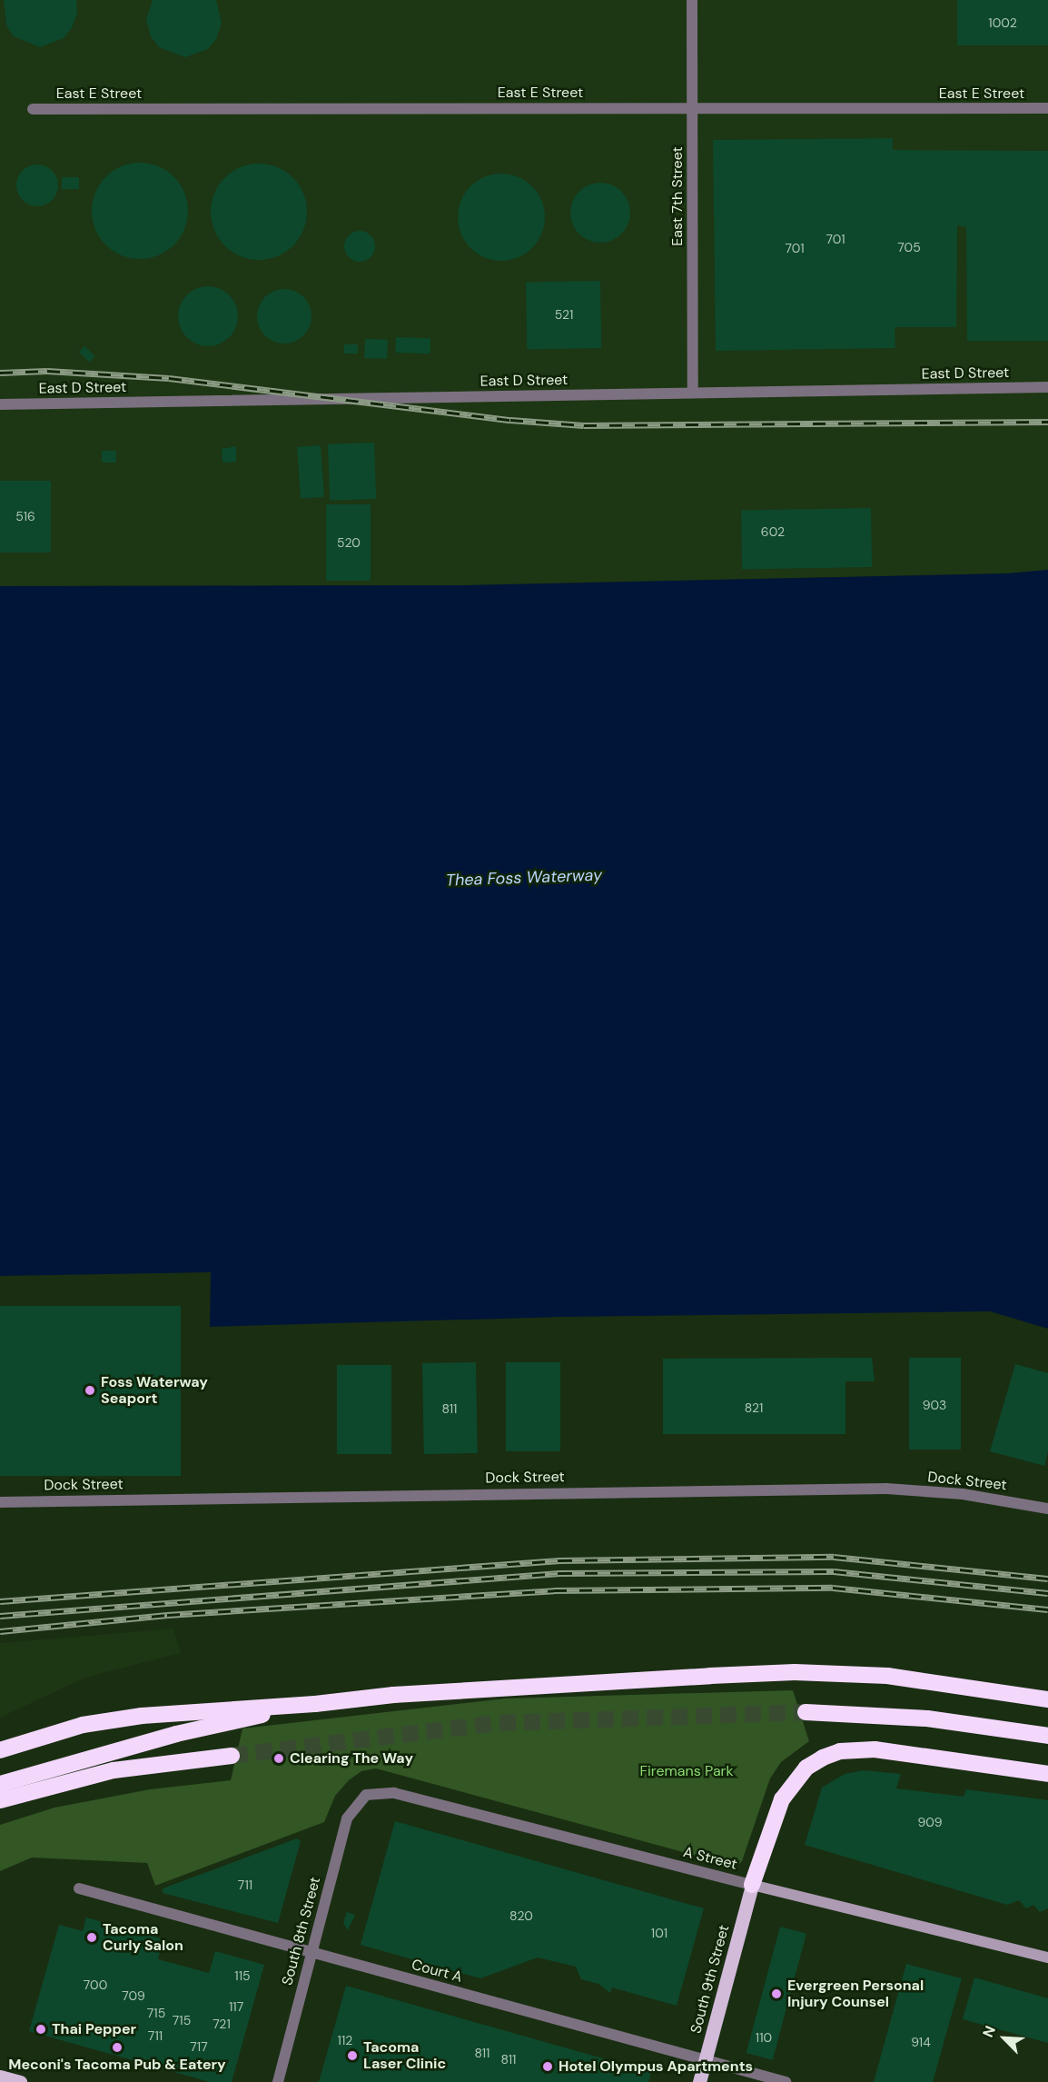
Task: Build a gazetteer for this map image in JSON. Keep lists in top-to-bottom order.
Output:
{
  "streets": {
    "main road": ["A Street", "South 9th Street"],
    "street": [
      "East E Street",
      "East 7th Street",
      "East D Street",
      "Dock Street",
      "South 8th Street",
      "Court A"
    ]
  },
  "crossings": [
    ["East E Street", "East 7th Street"],
    ["East 7th Street", "East D Street"],
    ["A Street", "South 8th Street"],
    ["A Street", "South 9th Street"],
    ["South 8th Street", "Court A"],
    ["Court A", "South 9th Street"]
  ],
  "water": ["Thea Foss Waterway"],
  "parks": ["Firemans Park"],
  "places": [
    "Foss Waterway Seaport",
    "Clearing The Way",
    "Tacoma Curly Salon",
    "Evergreen Personal Injury Counsel",
    "Thai Pepper",
    "Meconi's Tacoma Pub & Eatery",
    "Tacoma Laser Clinic",
    "Hotel Olympus Apartments"
  ],
  "house_numbers": [
    "1002",
    "701",
    "705",
    "701",
    "521",
    "516",
    "602",
    "520",
    "903",
    "821",
    "811",
    "909",
    "711",
    "820",
    "101",
    "115",
    "700",
    "709",
    "117",
    "715",
    "715",
    "721",
    "711",
    "110",
    "112",
    "914",
    "717",
    "811",
    "811"
  ],
  "north": "top left"
}
